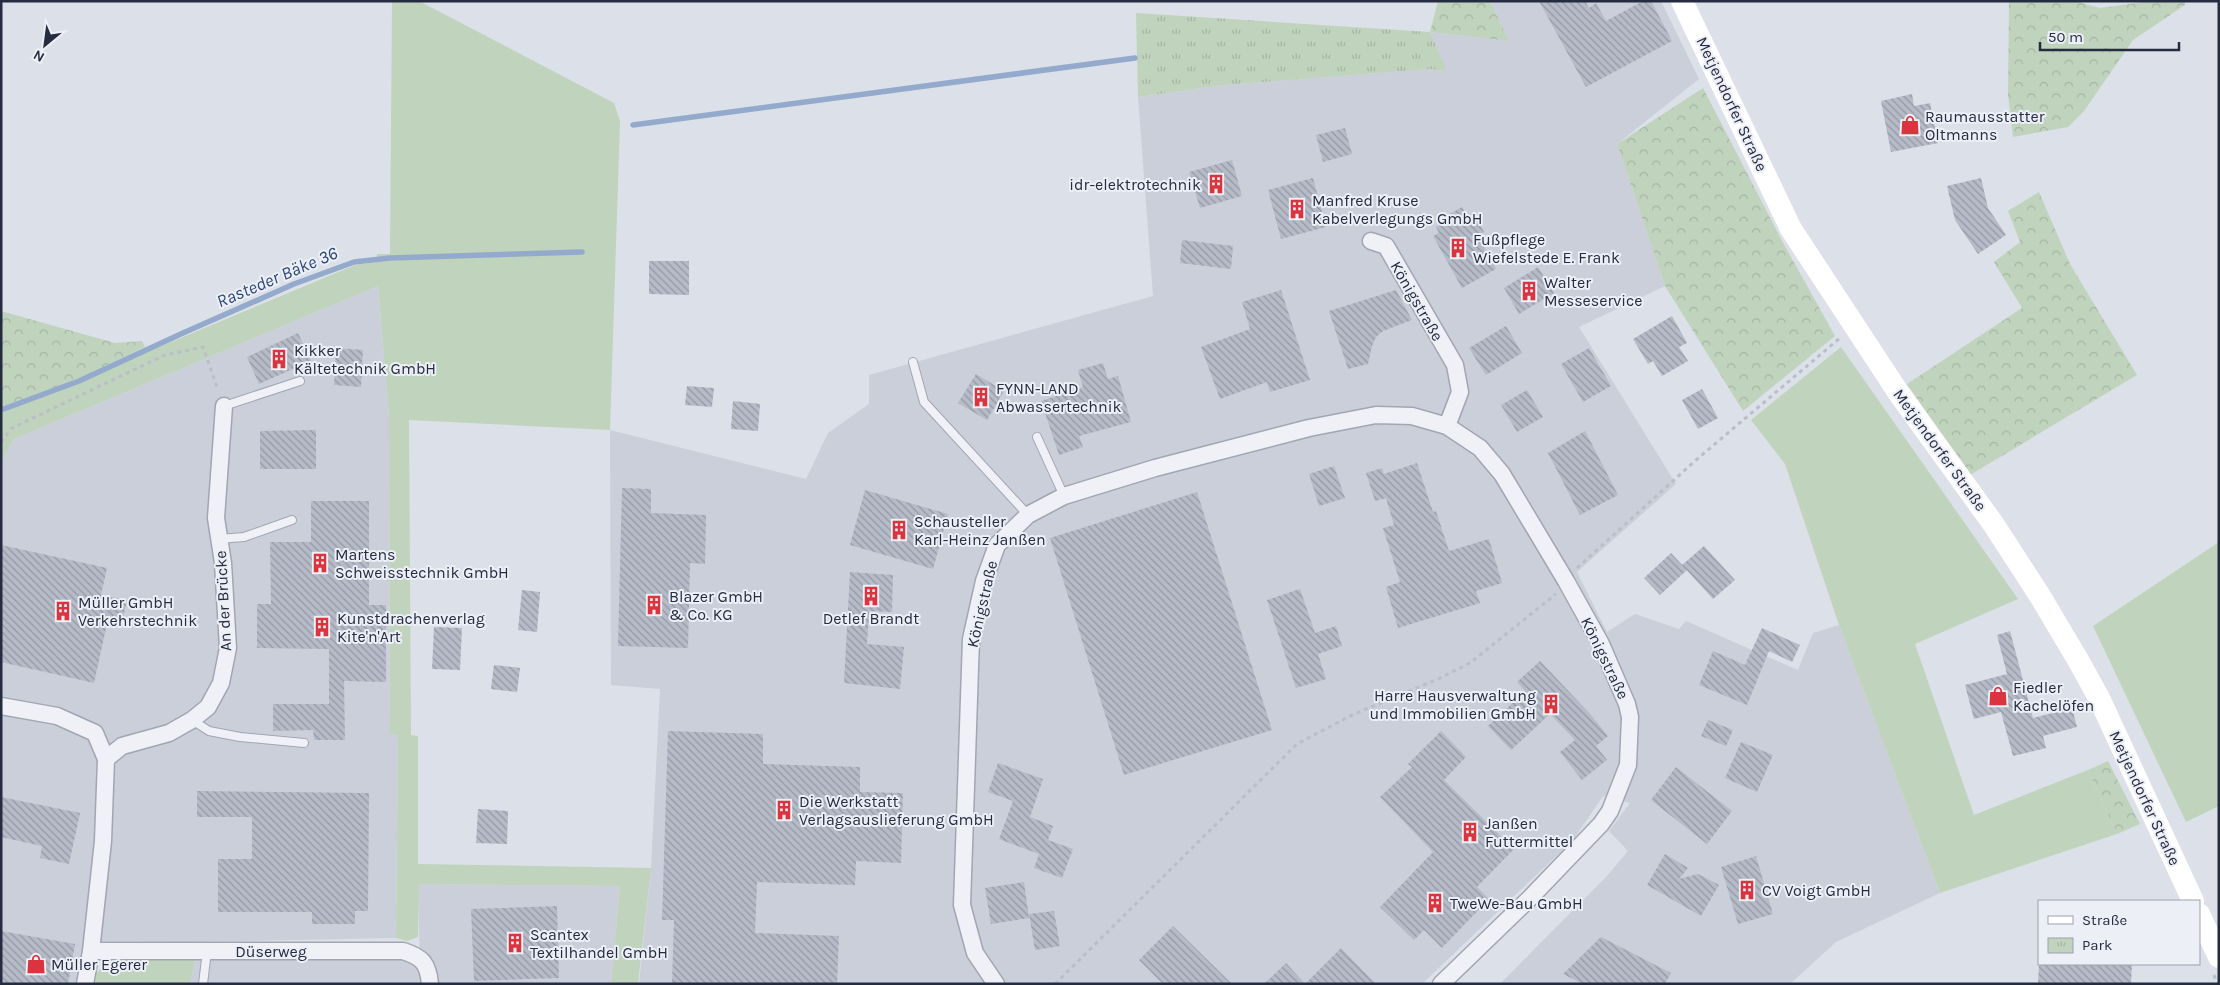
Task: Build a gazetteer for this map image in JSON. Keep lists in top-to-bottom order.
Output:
{
  "streets": {
    "street": [
      "Metjendorfer Straße",
      "Königstraße",
      "An der Brücke",
      "Düserweg"
    ]
  },
  "water": ["Rasteder Bäke 36"],
  "places": {
    "shop": ["Raumausstatter Oltmanns", "Fiedler Kachelöfen", "Müller Egerer"],
    "building": [
      "idr-elektrotechnik",
      "Manfred Kruse Kabelverlegungs GmbH",
      "Fußpflege Wiefelstede E. Frank",
      "Walter Messeservice",
      "Kikker Kältetechnik GmbH",
      "FYNN-LAND Abwassertechnik",
      "Schausteller Karl-Heinz Janßen",
      "Martens Schweisstechnik GmbH",
      "Detlef Brandt",
      "Blazer GmbH & Co. KG",
      "Müller GmbH Verkehrstechnik",
      "Kunstdrachenverlag Kite'n'Art",
      "Harre Hausverwaltung und Immobilien GmbH",
      "Die Werkstatt Verlagsauslieferung GmbH",
      "Janßen Futtermittel",
      "CV Voigt GmbH",
      "TweWe-Bau GmbH",
      "Scantex Textilhandel GmbH"
    ]
  },
  "legend": ["Straße", "Park"],
  "scale_bar": "50 m",
  "north": "bottom left"
}
